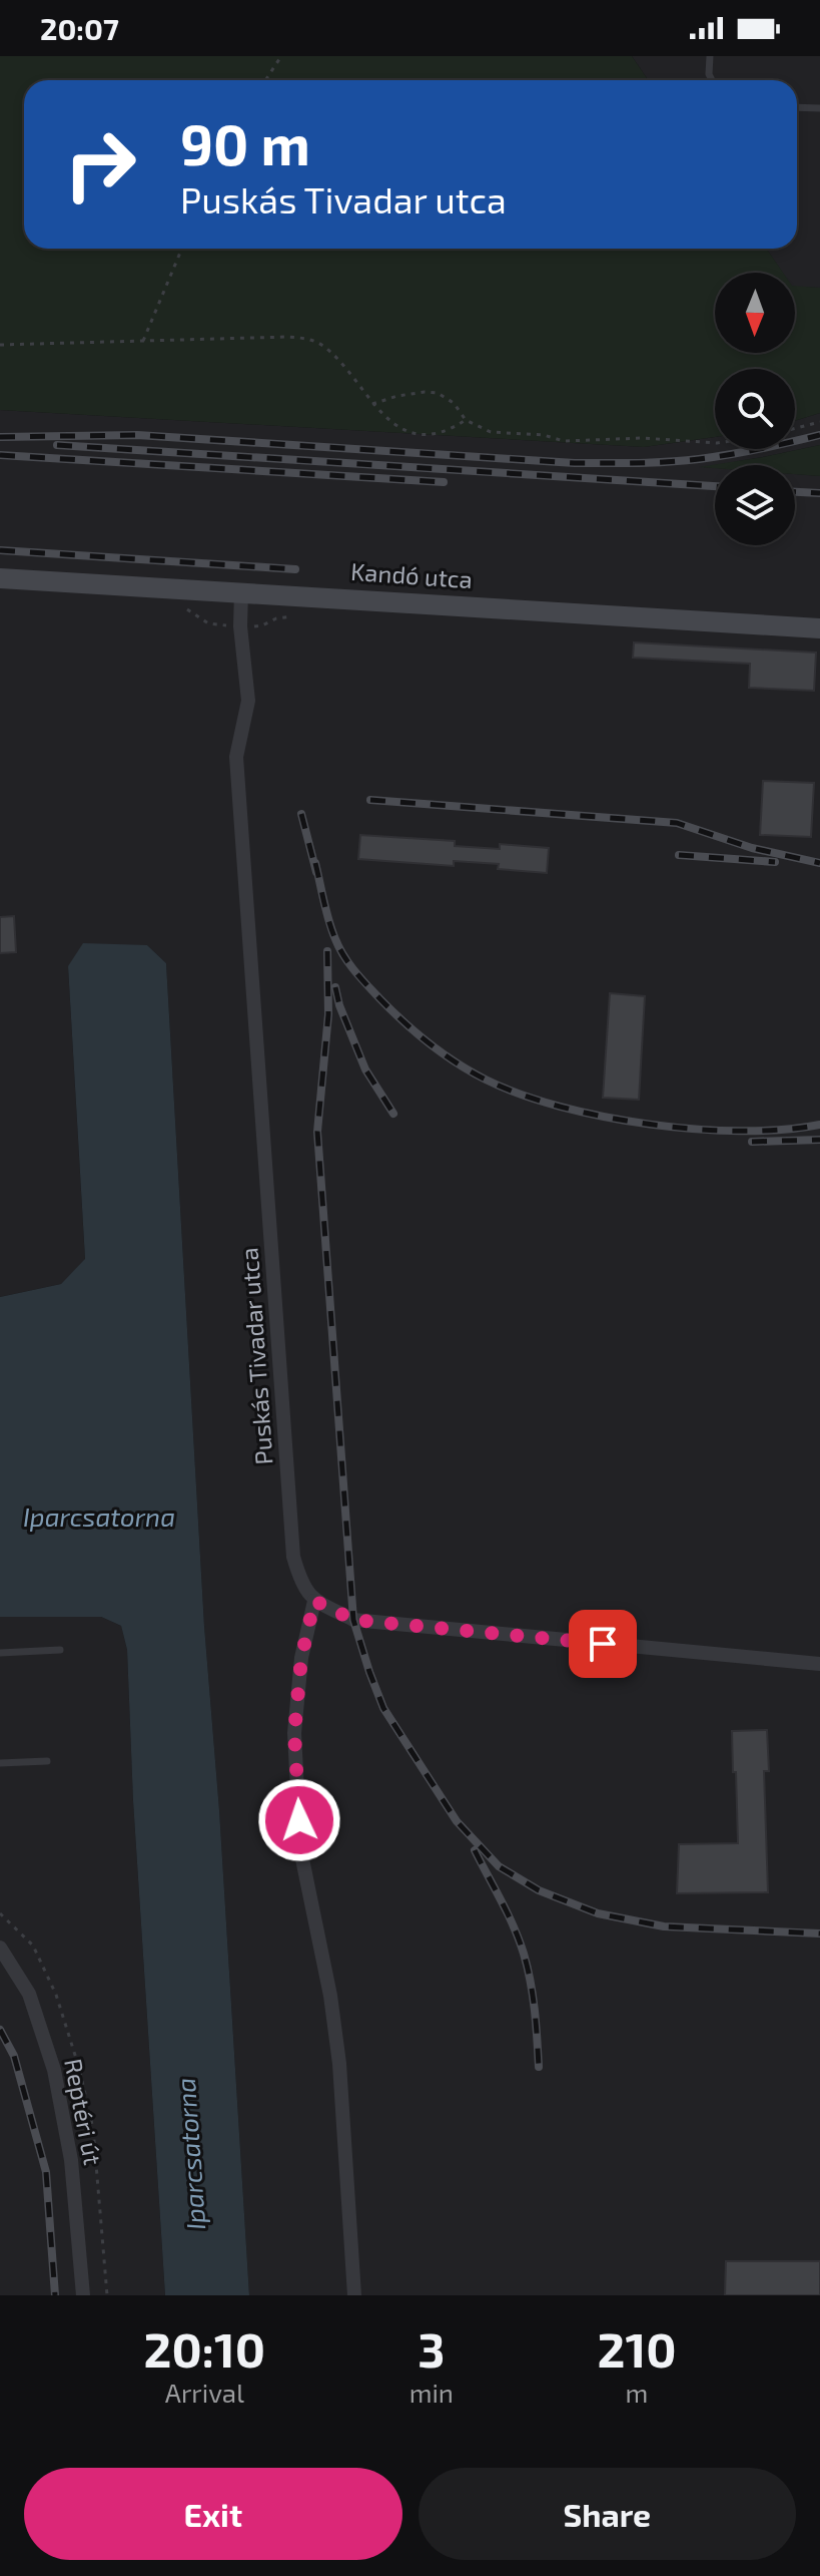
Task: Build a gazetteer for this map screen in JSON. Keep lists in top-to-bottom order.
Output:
{
  "streets": {
    "street": ["Kandó utca", "Puskás Tivadar utca", "Reptéri út"]
  },
  "crossings": [
    ["Kandó utca", "Puskás Tivadar utca"]
  ],
  "water": ["Iparcsatorna"],
  "north": "bottom",
  "page": {
    "status": "20:07",
    "turn": ["90 m", "Puskás Tivadar utca"],
    "eta": [
      "20:10",
      "Arrival",
      "3",
      "min",
      "210",
      "m"
    ],
    "buttons": ["Exit", "Share"]
  }
}
